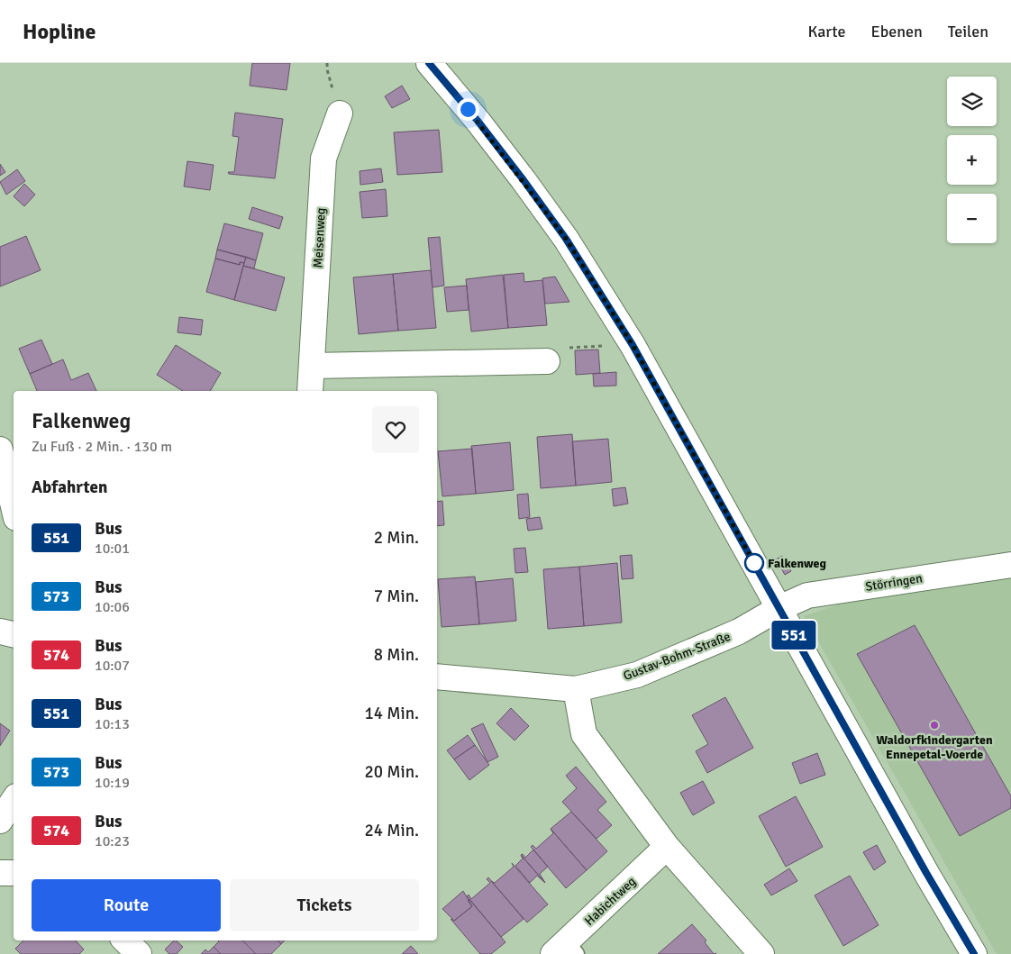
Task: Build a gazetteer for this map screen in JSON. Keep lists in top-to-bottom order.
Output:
{
  "streets": {
    "street": [
      "Meisenweg",
      "Störringen",
      "Gustav-Bohm-Straße",
      "Habichtweg"
    ]
  },
  "crossings": [
    ["Störringen", "Gustav-Bohm-Straße"]
  ],
  "places": ["Falkenweg", "Waldorfkindergarten Ennepetal-Voerde"],
  "lines": ["bus line 551"],
  "page": {
    "header": "Hopline",
    "nav": ["Karte", "Ebenen", "Teilen"],
    "on_map": "551",
    "map_buttons": ["+", "−"],
    "heading": [
      ["Falkenweg", "Zu Fuß · 2 Min. · 130 m"],
      "Abfahrten"
    ],
    "list": [
      {
        "mark": "551",
        "name": "Bus",
        "note": "10:01",
        "value": "2 Min."
      },
      {
        "mark": "573",
        "name": "Bus",
        "note": "10:06",
        "value": "7 Min."
      },
      {
        "mark": "574",
        "name": "Bus",
        "note": "10:07",
        "value": "8 Min."
      },
      {
        "mark": "551",
        "name": "Bus",
        "note": "10:13",
        "value": "14 Min."
      },
      {
        "mark": "573",
        "name": "Bus",
        "note": "10:19",
        "value": "20 Min."
      },
      {
        "mark": "574",
        "name": "Bus",
        "note": "10:23",
        "value": "24 Min."
      }
    ],
    "buttons": ["Route", "Tickets"]
  }
}
